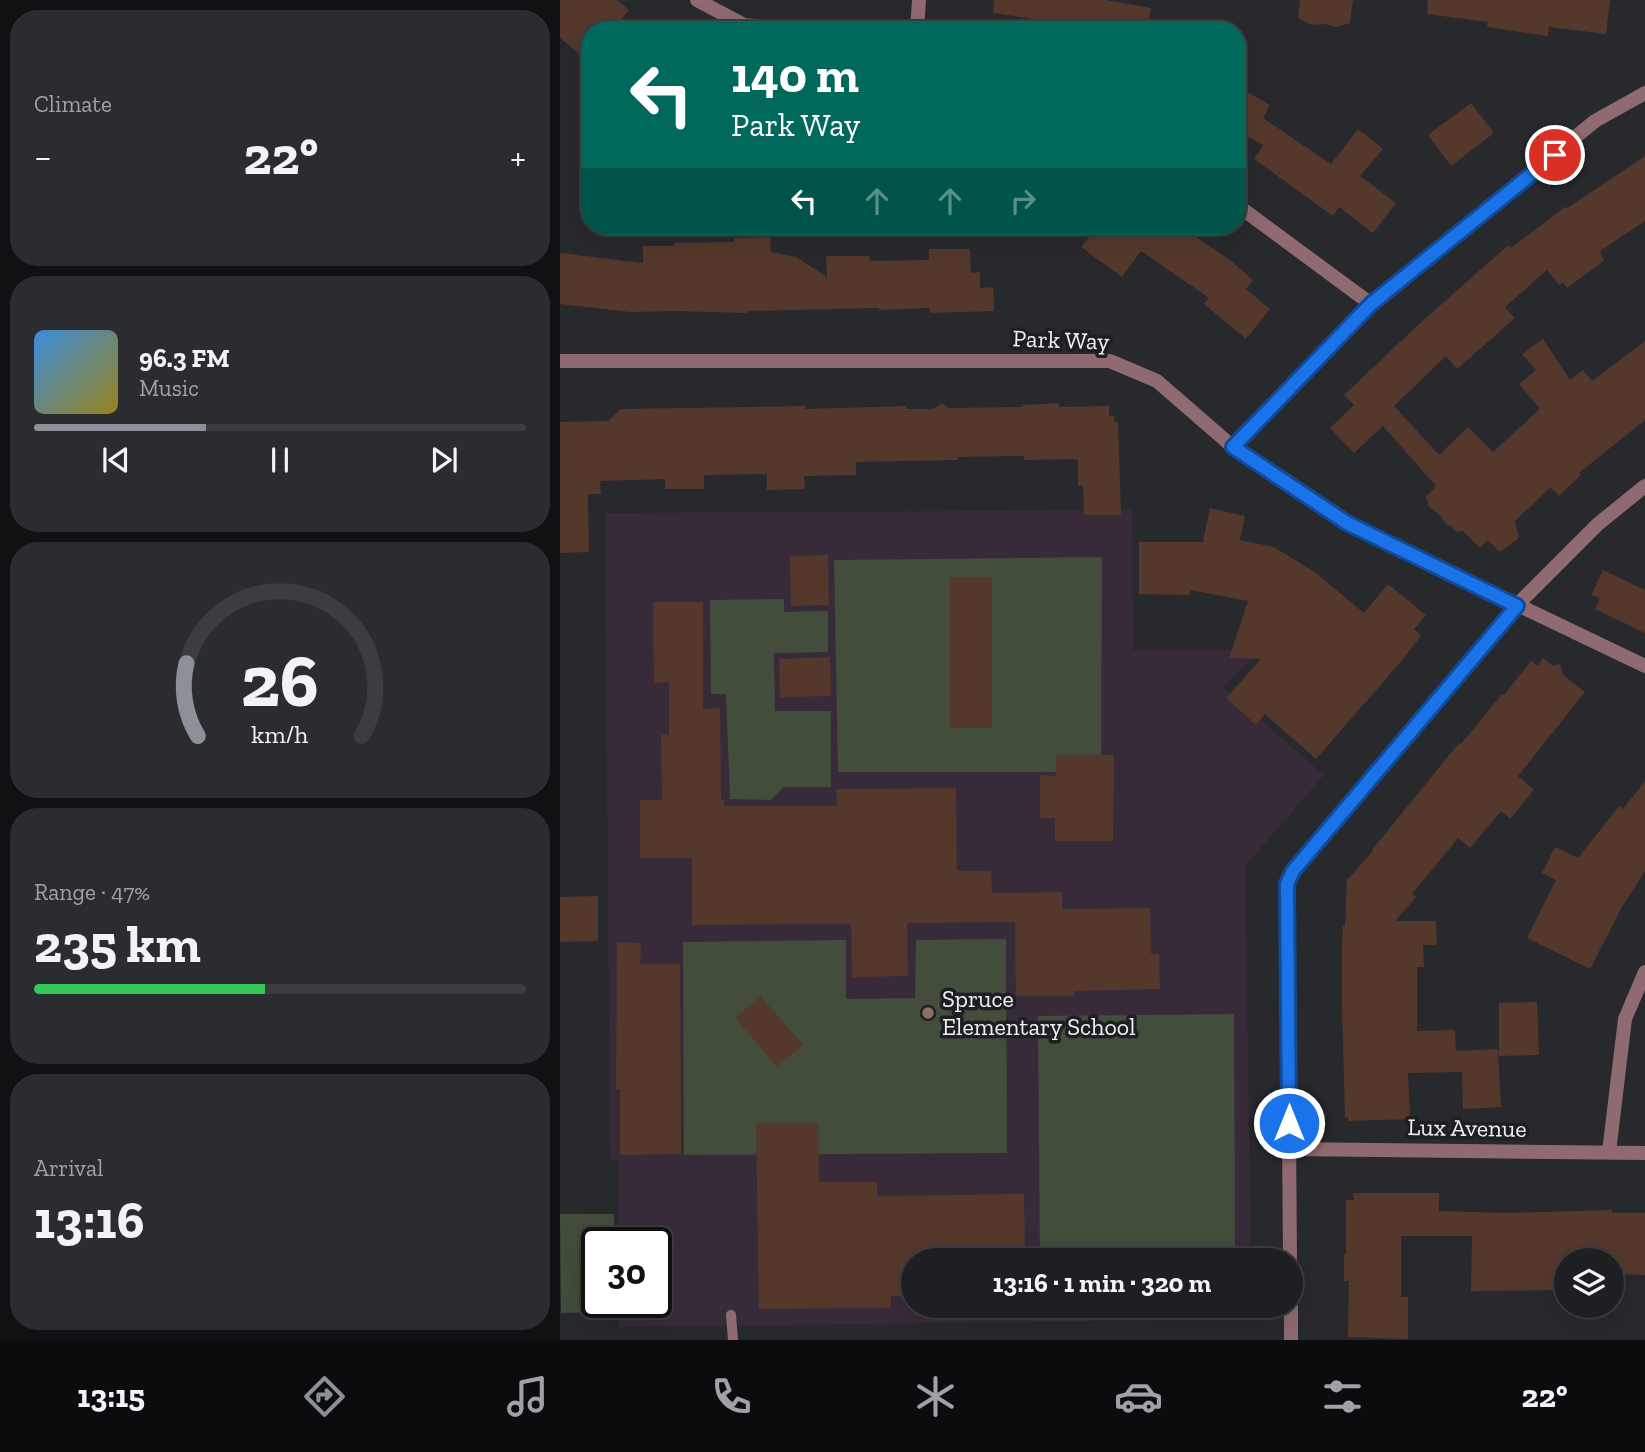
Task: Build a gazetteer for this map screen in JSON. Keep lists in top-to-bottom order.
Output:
{
  "streets": {
    "street": ["Park Way", "Lux Avenue"]
  },
  "places": ["Spruce Elementary School"],
  "page": {
    "tile": [
      "Climate",
      ["Range · 47%", "235 km"],
      ["Arrival", "13:16"]
    ],
    "turn": ["140 m", "Park Way"],
    "heat": ["−", "22°", "+"],
    "song": ["96.3 FM", "Music"],
    "limit": "30",
    "trip": "13:16 · 1 min · 320 m",
    "tabs": ["13:15", "22°"],
    "gauge": ["26", "km/h"]
  }
}
